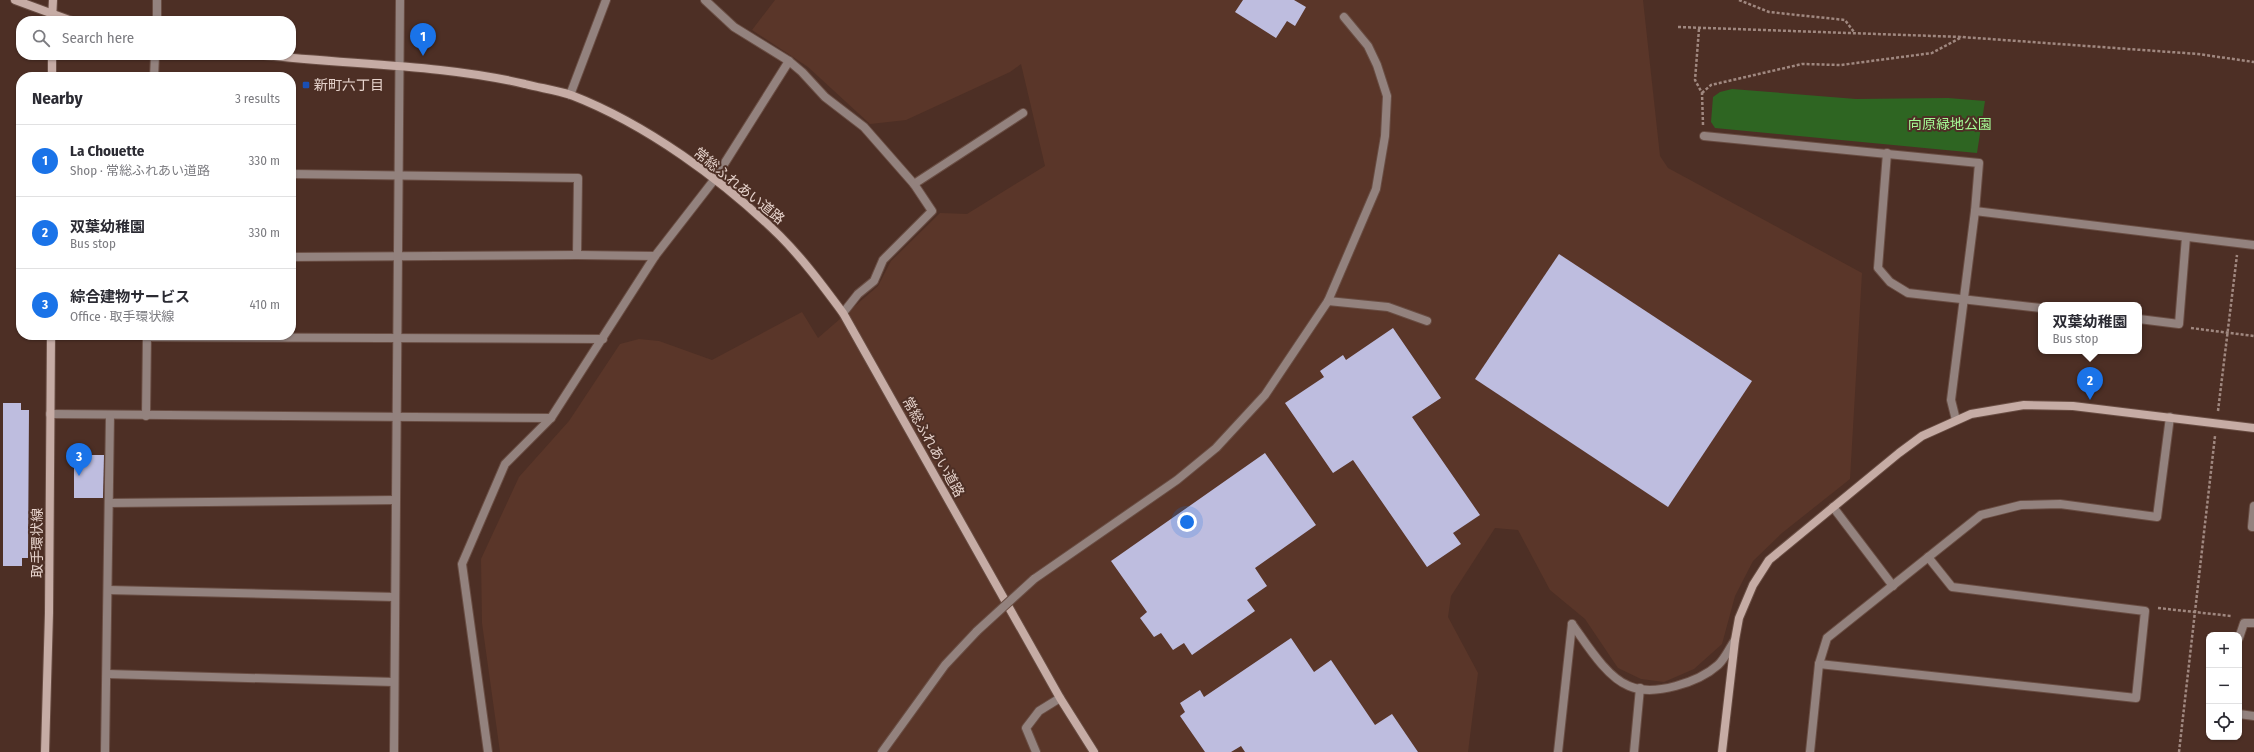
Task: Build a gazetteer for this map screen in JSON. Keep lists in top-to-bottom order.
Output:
{
  "streets": {
    "street": ["常総ふれあい道路", "取手環状線"]
  },
  "parks": ["向原緑地公園"],
  "places": {
    "transit": ["新町六丁目"]
  },
  "page": {
    "search": "Search here",
    "pins": ["1", "2", "3"],
    "heading": ["Nearby", "3 results"],
    "list": [
      {
        "mark": "1",
        "name": "La Chouette",
        "note": "Shop · 常総ふれあい道路",
        "value": "330 m"
      },
      {
        "mark": "2",
        "name": "双葉幼稚園",
        "note": "Bus stop",
        "value": "330 m"
      },
      {
        "mark": "3",
        "name": "綜合建物サービス",
        "note": "Office · 取手環状線",
        "value": "410 m"
      }
    ],
    "popup": ["双葉幼稚園", "Bus stop"],
    "map_buttons": ["+", "−"]
  }
}
